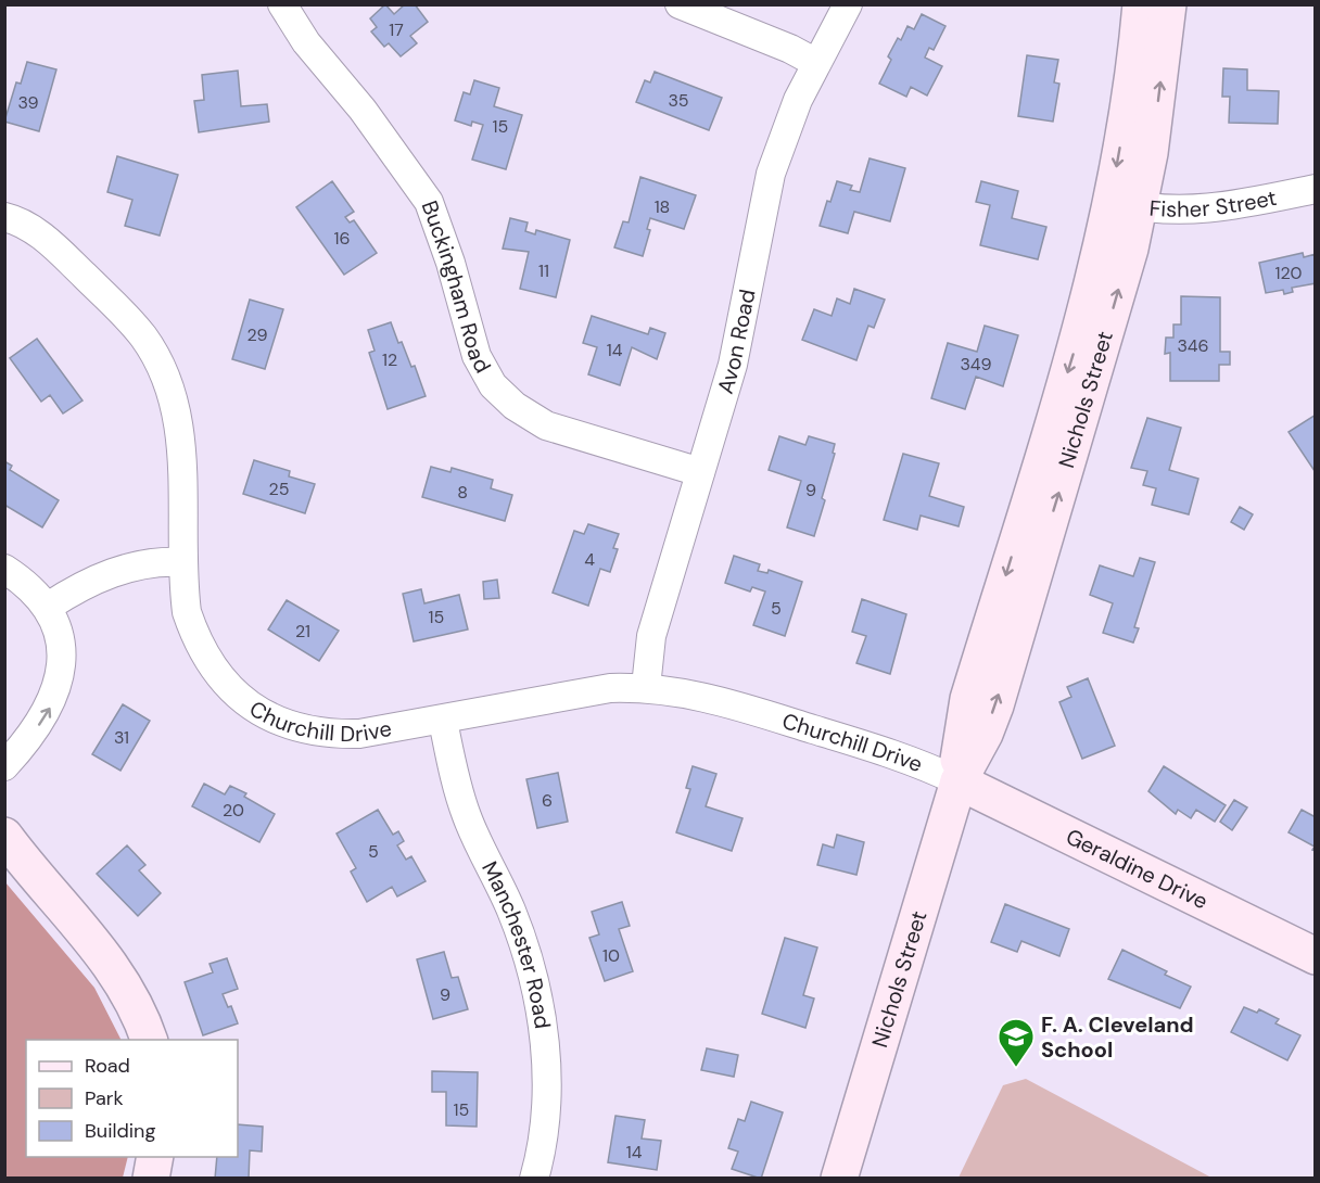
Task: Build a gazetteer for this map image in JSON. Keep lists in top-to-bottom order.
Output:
{
  "streets": {
    "main road": ["Nichols Street", "Geraldine Drive"],
    "street": [
      "Fisher Street",
      "Buckingham Road",
      "Avon Road",
      "Churchill Drive",
      "Manchester Road"
    ]
  },
  "crossings": [
    ["Fisher Street", "Nichols Street"],
    ["Buckingham Road", "Avon Road"],
    ["Avon Road", "Churchill Drive"],
    ["Nichols Street", "Churchill Drive"],
    ["Nichols Street", "Geraldine Drive"],
    ["Churchill Drive", "Geraldine Drive"],
    ["Churchill Drive", "Manchester Road"]
  ],
  "places": {
    "school or university": ["F. A. Cleveland School"]
  },
  "house_numbers": [
    "17",
    "35",
    "39",
    "15",
    "18",
    "16",
    "11",
    "120",
    "29",
    "346",
    "14",
    "12",
    "349",
    "25",
    "9",
    "8",
    "4",
    "5",
    "15",
    "21",
    "31",
    "6",
    "20",
    "5",
    "10",
    "9",
    "15",
    "14"
  ],
  "legend": ["Road", "Park", "Building"]
}
